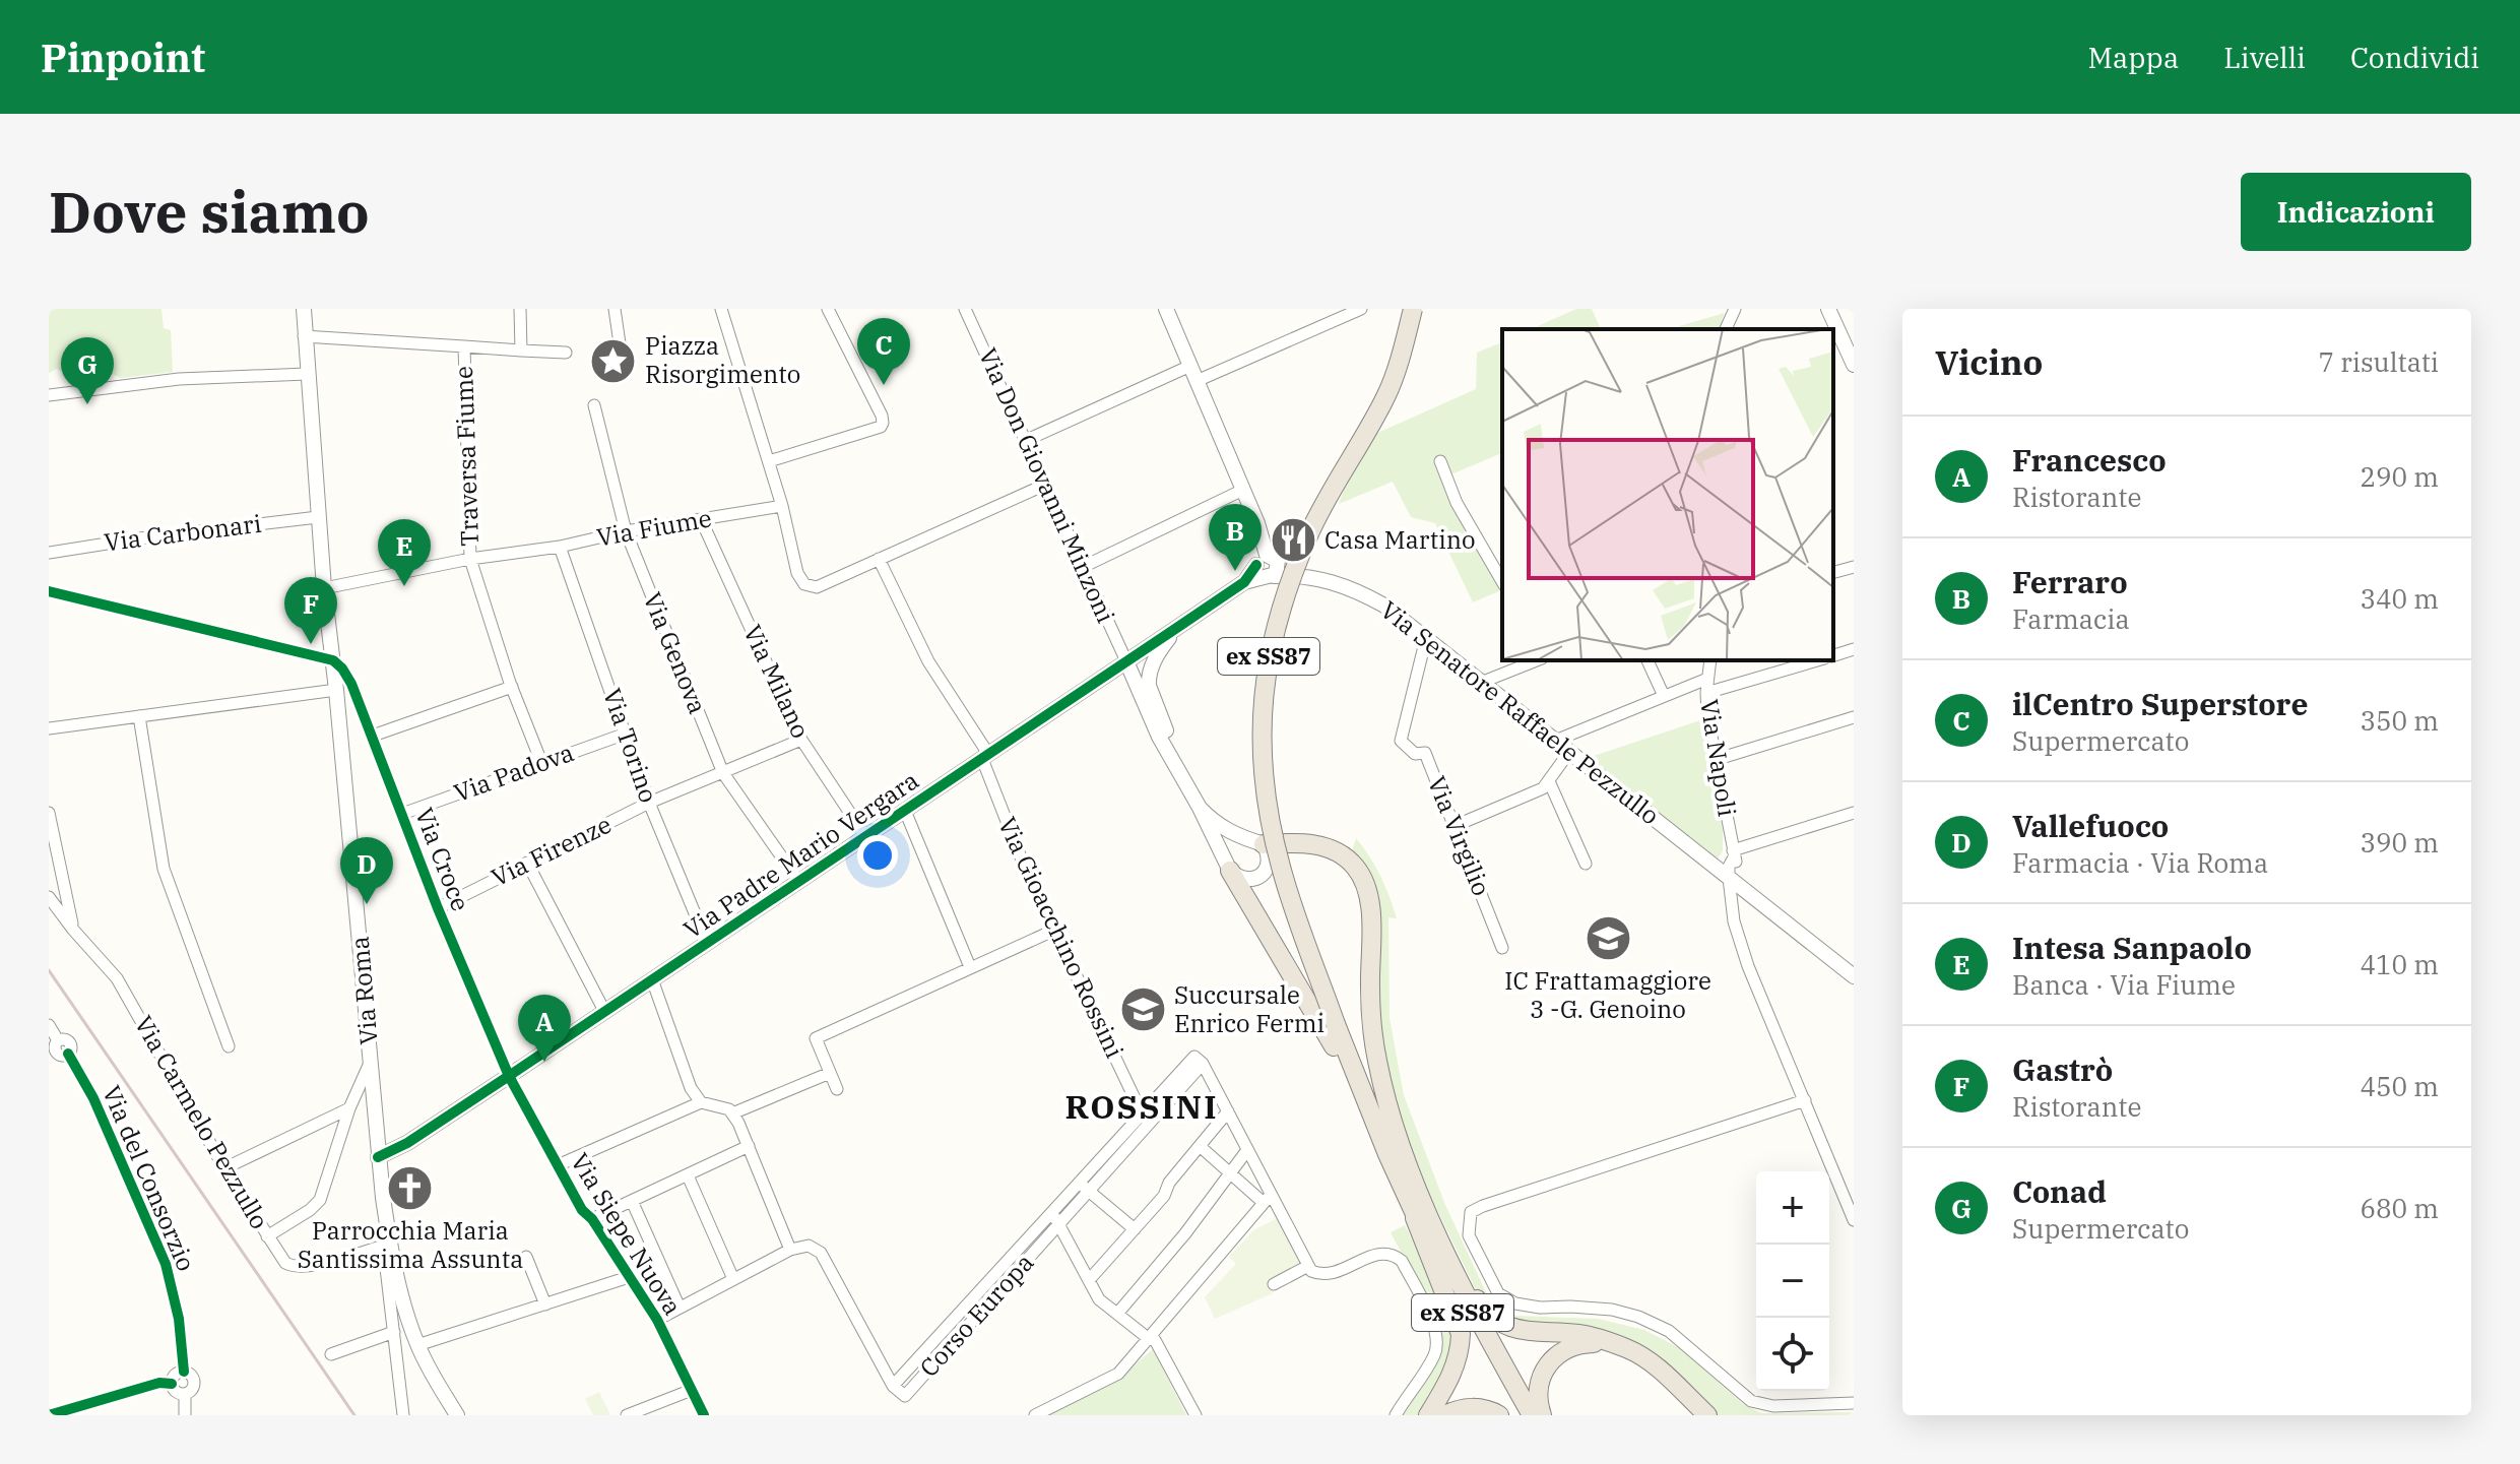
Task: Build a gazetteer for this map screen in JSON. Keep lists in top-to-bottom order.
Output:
{
  "streets": {
    "highway": ["ex SS87"],
    "street": [
      "Traversa Fiume",
      "Via Don Giovanni Minzoni",
      "Via Fiume",
      "Via Carbonari",
      "Via Genova",
      "Via Milano",
      "Via Senatore Raffaele Pezzullo",
      "Via Torino",
      "Via Napoli",
      "Via Padova",
      "Via Virgilio",
      "Via Firenze",
      "Via Padre Mario Vergara",
      "Via Croce",
      "Via Gioacchino Rossini",
      "Via Roma",
      "Via Carmelo Pezzullo",
      "Via del Consorzio",
      "Via Siepe Nuova",
      "Corso Europa"
    ]
  },
  "crossings": [
    ["Traversa Fiume", "Via Fiume"],
    ["Traversa Fiume", "Via Padova"],
    ["Traversa Fiume", "Via Roma"],
    ["Via Don Giovanni Minzoni", "Via Padre Mario Vergara"],
    ["Via Fiume", "Via Genova"],
    ["Via Fiume", "Via Milano"],
    ["Via Fiume", "Via Torino"],
    ["Via Fiume", "Via Roma"],
    ["Via Carbonari", "Via Roma"],
    ["Via Genova", "Via Firenze"],
    ["Via Genova", "Via Padre Mario Vergara"],
    ["Via Milano", "Via Firenze"],
    ["Via Milano", "Via Padre Mario Vergara"],
    ["Via Senatore Raffaele Pezzullo", "Via Napoli"],
    ["Via Senatore Raffaele Pezzullo", "Via Virgilio"],
    ["Via Senatore Raffaele Pezzullo", "Via Padre Mario Vergara"],
    ["Via Torino", "Via Padova"],
    ["Via Torino", "Via Firenze"],
    ["Via Torino", "Via Padre Mario Vergara"],
    ["Via Padova", "Via Croce"],
    ["Via Firenze", "Via Croce"],
    ["Via Padre Mario Vergara", "Via Croce"],
    ["Via Padre Mario Vergara", "Via Gioacchino Rossini"],
    ["Via Padre Mario Vergara", "Via Roma"],
    ["Via Padre Mario Vergara", "Via Siepe Nuova"],
    ["Via Croce", "Via Roma"],
    ["Via Croce", "Via Siepe Nuova"],
    ["Via Roma", "Via Carmelo Pezzullo"]
  ],
  "districts": ["ROSSINI"],
  "places": {
    "place": ["Piazza Risorgimento"],
    "restaurant": ["Casa Martino"],
    "school or university": ["IC Frattamaggiore 3 -G. Genoino", "Succursale Enrico Fermi"],
    "church": ["Parrocchia Maria Santissima Assunta"]
  },
  "page": {
    "header": "Pinpoint",
    "nav": ["Mappa", "Livelli", "Condividi"],
    "buttons": "Indicazioni",
    "title": "Dove siamo",
    "heading": ["Vicino", "7 risultati"],
    "pins": [
      "C",
      "G",
      "B",
      "E",
      "F",
      "D",
      "A"
    ],
    "list": [
      {
        "mark": "A",
        "name": "Francesco",
        "note": "Ristorante",
        "value": "290 m"
      },
      {
        "mark": "B",
        "name": "Ferraro",
        "note": "Farmacia",
        "value": "340 m"
      },
      {
        "mark": "C",
        "name": "ilCentro Superstore",
        "note": "Supermercato",
        "value": "350 m"
      },
      {
        "mark": "D",
        "name": "Vallefuoco",
        "note": "Farmacia · Via Roma",
        "value": "390 m"
      },
      {
        "mark": "E",
        "name": "Intesa Sanpaolo",
        "note": "Banca · Via Fiume",
        "value": "410 m"
      },
      {
        "mark": "F",
        "name": "Gastrò",
        "note": "Ristorante",
        "value": "450 m"
      },
      {
        "mark": "G",
        "name": "Conad",
        "note": "Supermercato",
        "value": "680 m"
      }
    ],
    "map_buttons": ["+", "−"]
  }
}
